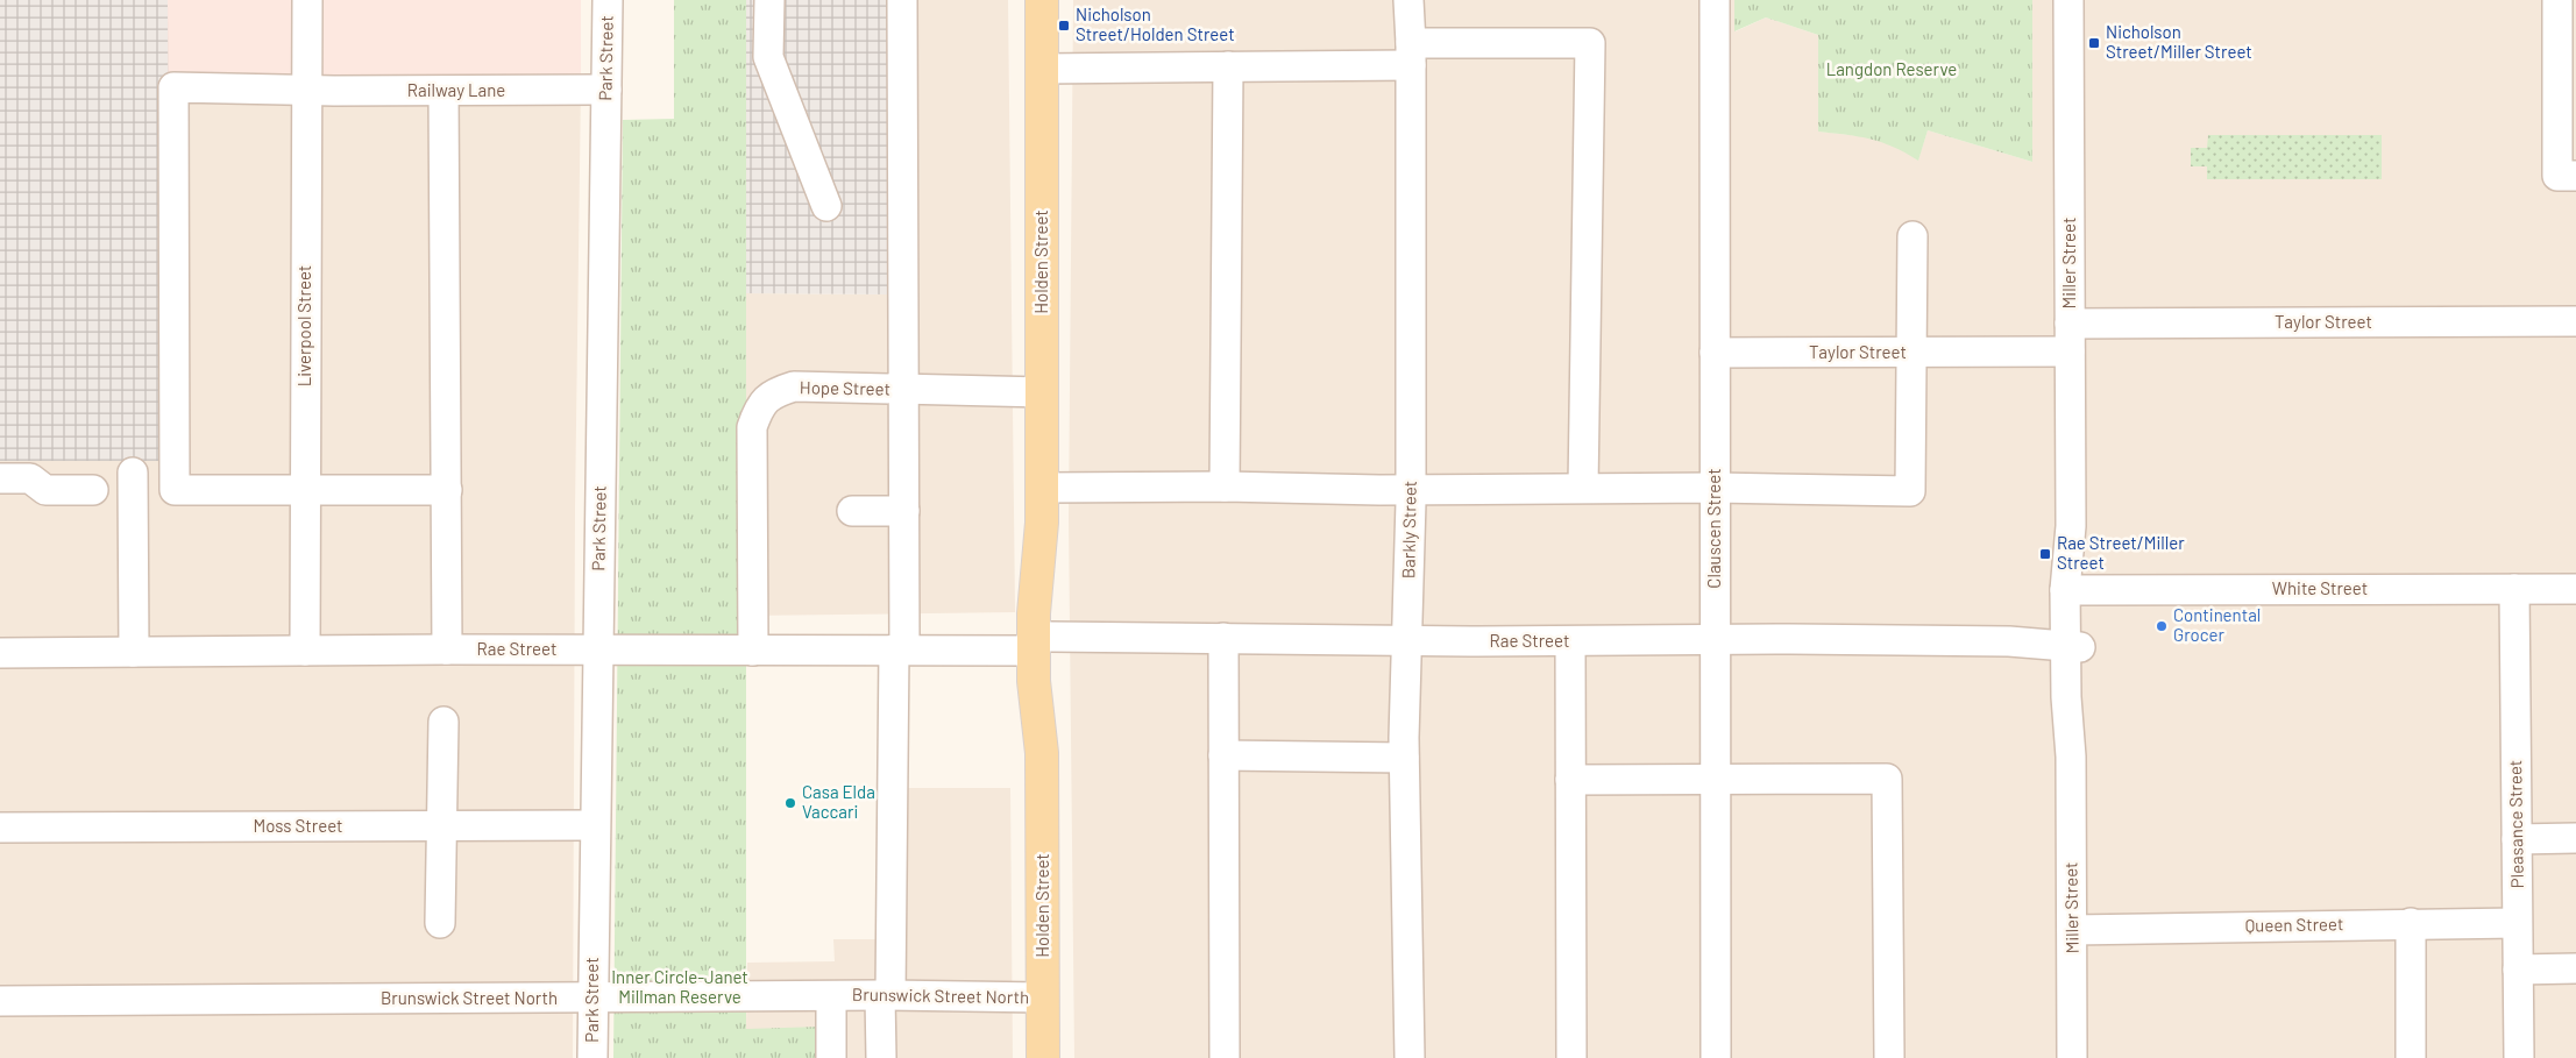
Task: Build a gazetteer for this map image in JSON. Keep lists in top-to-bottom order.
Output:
{
  "streets": {
    "main road": ["Holden Street"],
    "street": [
      "Park Street",
      "Railway Lane",
      "Miller Street",
      "Taylor Street",
      "Liverpool Street",
      "Hope Street",
      "Clauscen Street",
      "Barkly Street",
      "White Street",
      "Rae Street",
      "Pleasance Street",
      "Moss Street",
      "Queen Street",
      "Brunswick Street North"
    ]
  },
  "crossings": [
    ["Park Street", "Railway Lane"],
    ["Park Street", "Rae Street"],
    ["Park Street", "Moss Street"],
    ["Park Street", "Brunswick Street North"],
    ["Railway Lane", "Liverpool Street"],
    ["Holden Street", "Hope Street"],
    ["Holden Street", "Rae Street"],
    ["Holden Street", "Brunswick Street North"],
    ["Miller Street", "Taylor Street"],
    ["Miller Street", "White Street"],
    ["Miller Street", "Rae Street"],
    ["Miller Street", "Queen Street"],
    ["Taylor Street", "Clauscen Street"],
    ["Liverpool Street", "Rae Street"],
    ["Hope Street", "Rae Street"],
    ["Clauscen Street", "Rae Street"],
    ["Barkly Street", "Rae Street"],
    ["White Street", "Pleasance Street"],
    ["Pleasance Street", "Queen Street"]
  ],
  "parks": ["Langdon Reserve", "Inner Circle-Janet Millman Reserve"],
  "places": {
    "transit": ["Nicholson Street/Holden Street", "Nicholson Street/Miller Street", "Rae Street/Miller Street"],
    "other": ["Continental Grocer", "Casa Elda Vaccari"]
  }
}
